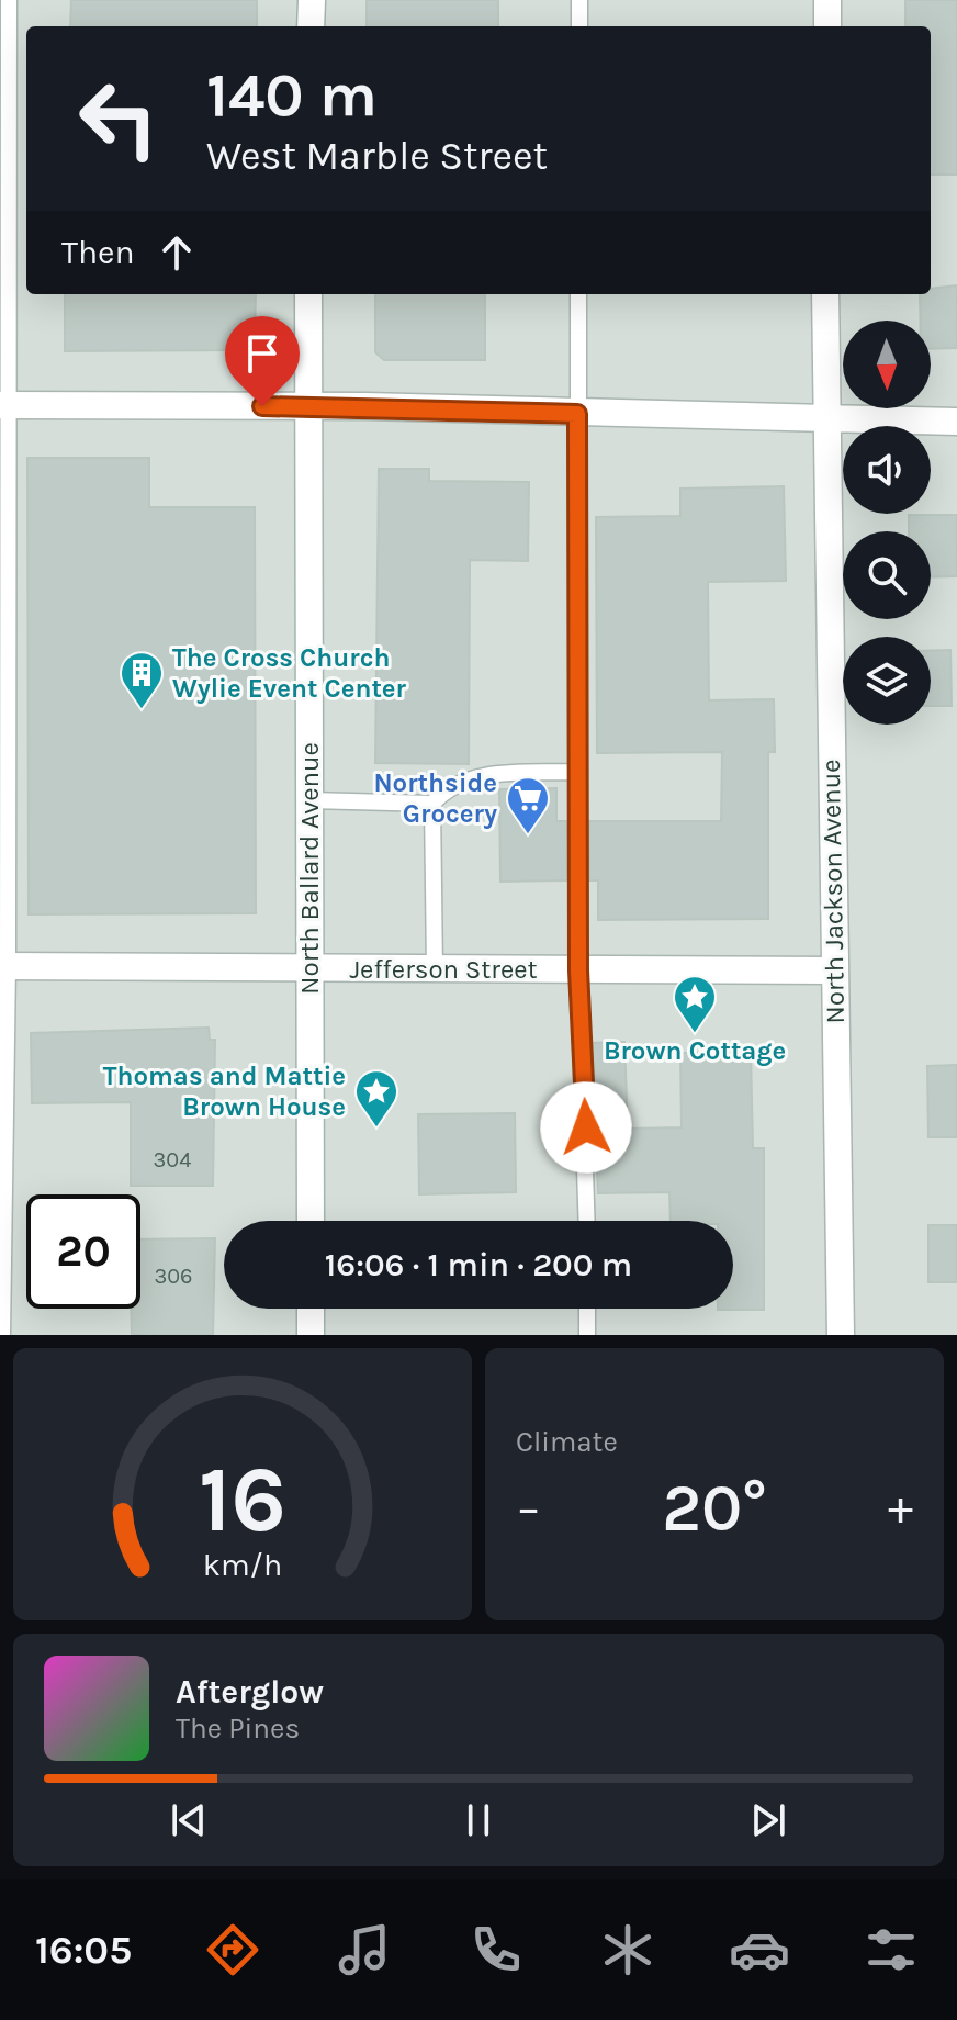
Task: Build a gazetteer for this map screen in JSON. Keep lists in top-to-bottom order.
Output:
{
  "streets": {
    "street": ["North Ballard Avenue", "North Jackson Avenue", "Jefferson Street"]
  },
  "crossings": [
    ["North Ballard Avenue", "Jefferson Street"],
    ["North Jackson Avenue", "Jefferson Street"]
  ],
  "places": {
    "building": ["The Cross Church Wylie Event Center"],
    "supermarket": ["Northside Grocery"],
    "place": ["Brown Cottage", "Thomas and Mattie Brown House"]
  },
  "house_numbers": ["304", "306"],
  "north": "bottom",
  "page": {
    "turn": ["140 m", "West Marble Street"],
    "then": "Then",
    "limit": "20",
    "trip": "16:06 · 1 min · 200 m",
    "tile": "Climate",
    "heat": ["−", "20°", "+"],
    "song": ["Afterglow", "The Pines"],
    "tabs": "16:05",
    "gauge": ["16", "km/h"]
  }
}
